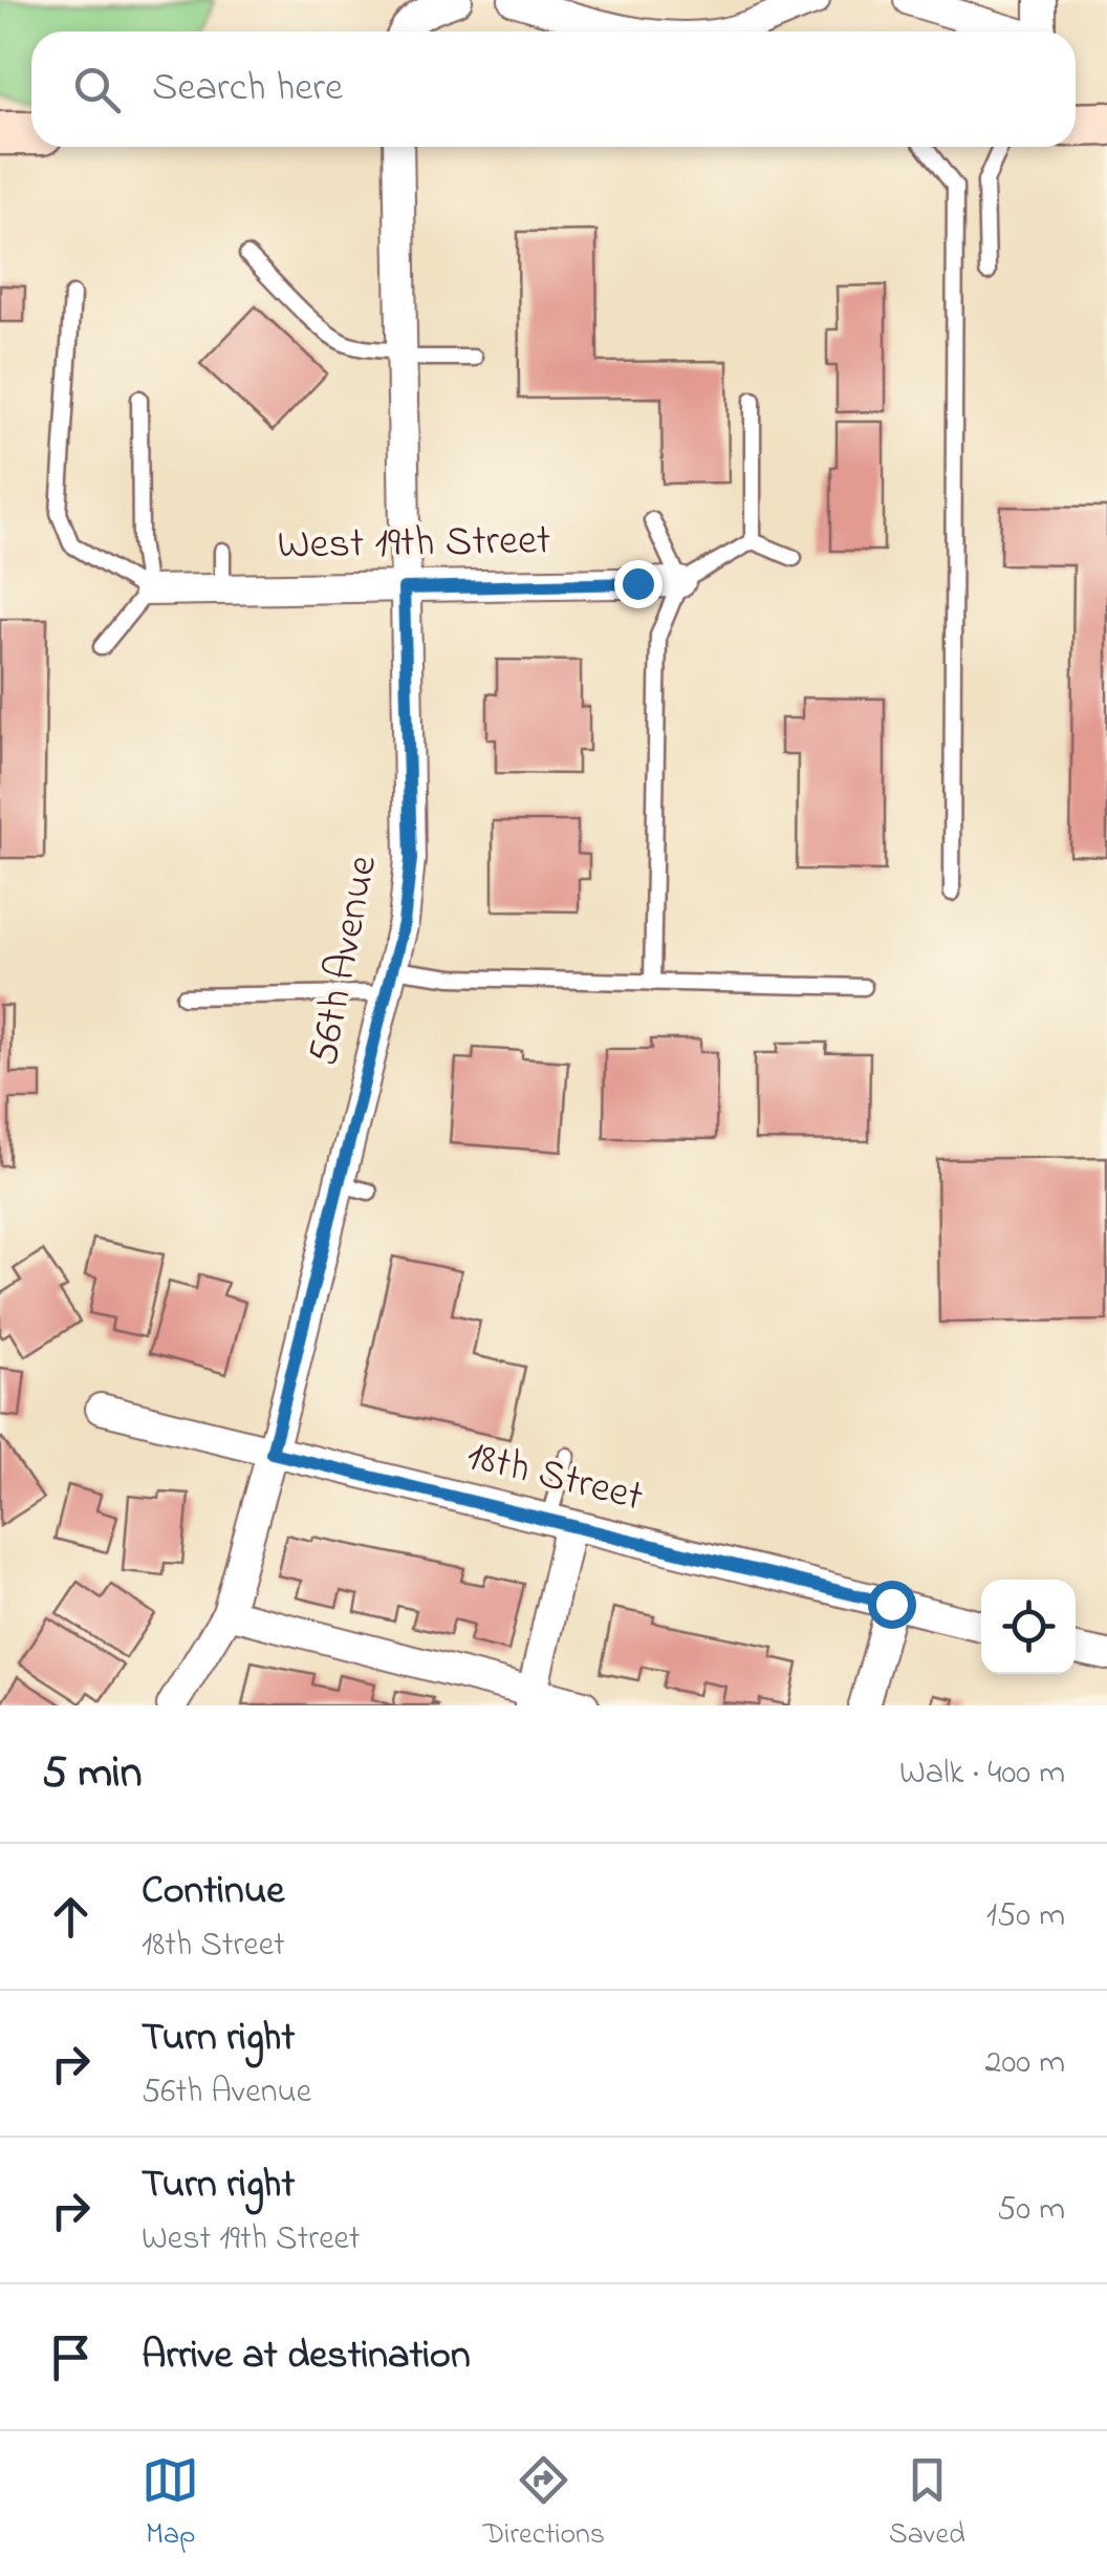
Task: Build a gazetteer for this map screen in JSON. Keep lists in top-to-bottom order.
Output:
{
  "streets": {
    "street": ["West 19th Street", "56th Avenue", "18th Street"]
  },
  "crossings": [
    ["West 19th Street", "56th Avenue"],
    ["56th Avenue", "18th Street"]
  ],
  "page": {
    "search": "Search here",
    "heading": ["5 min", "Walk · 400 m"],
    "list": [
      ["Continue", "18th Street", "150 m"],
      ["Turn right", "56th Avenue", "200 m"],
      ["Turn right", "West 19th Street", "50 m"],
      "Arrive at destination"
    ],
    "nav": ["Map", "Directions", "Saved"]
  }
}
